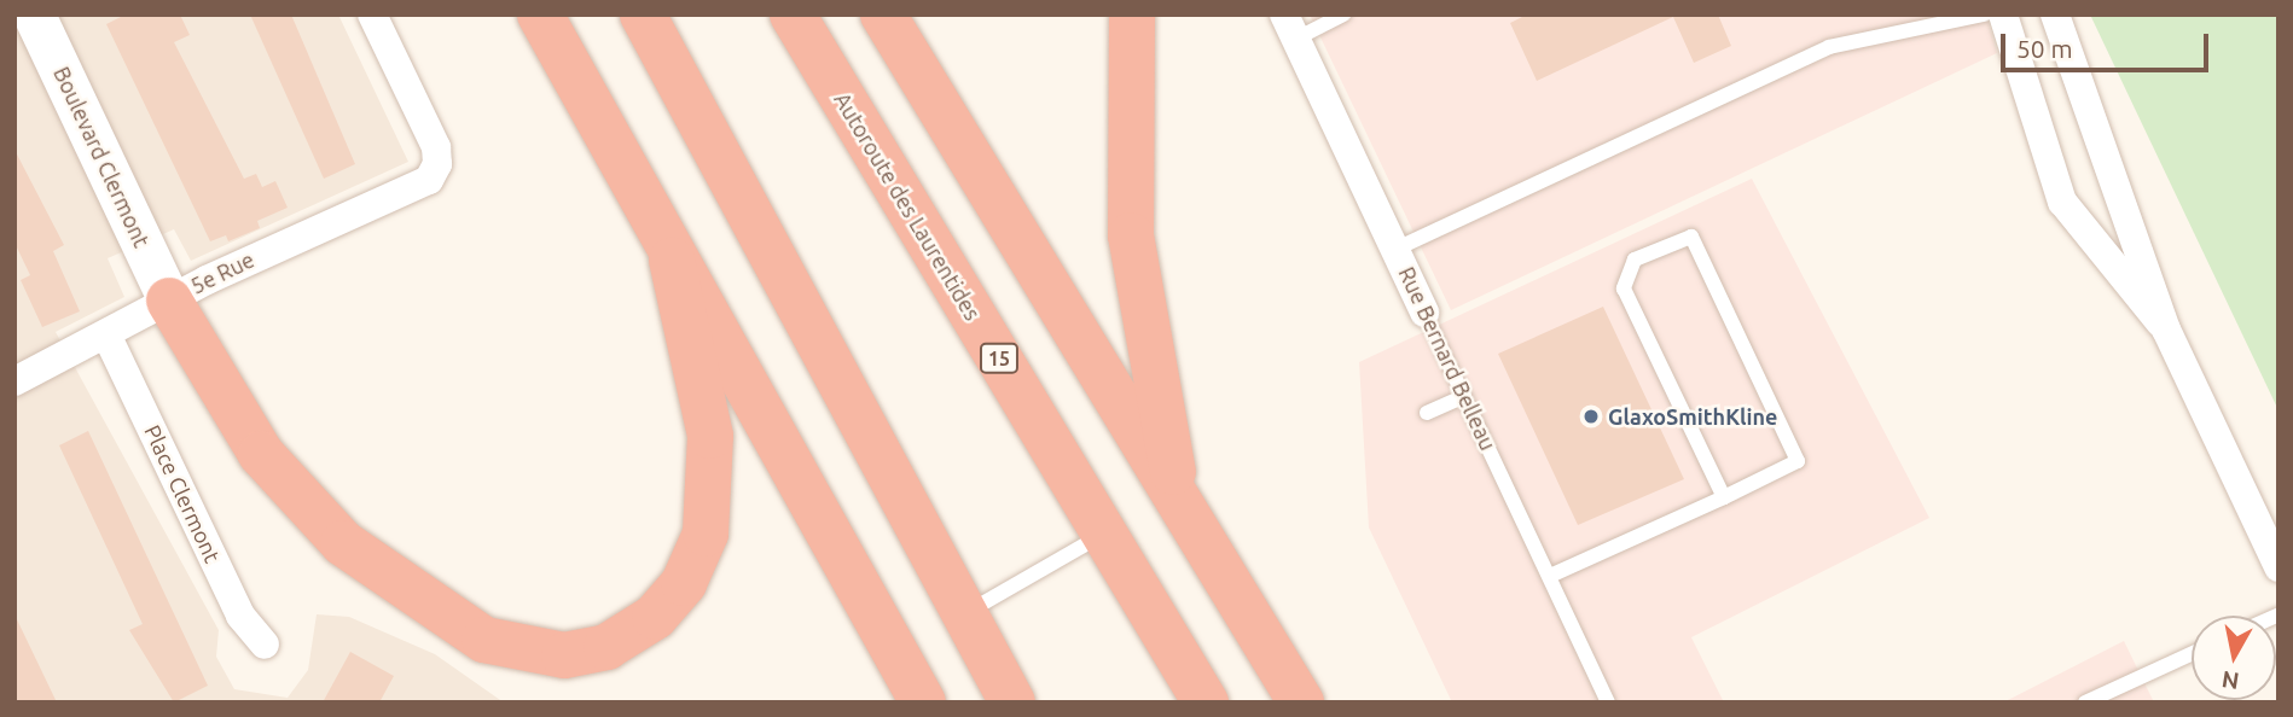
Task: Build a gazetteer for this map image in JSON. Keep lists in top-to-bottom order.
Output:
{
  "streets": {
    "highway": ["Autoroute des Laurentides", "15"],
    "street": [
      "Boulevard Clermont",
      "5e Rue",
      "Rue Bernard Belleau",
      "Place Clermont"
    ]
  },
  "crossings": [
    ["Boulevard Clermont", "5e Rue"],
    ["5e Rue", "Place Clermont"]
  ],
  "places": ["GlaxoSmithKline"],
  "scale_bar": "50 m",
  "north": "bottom"
}
